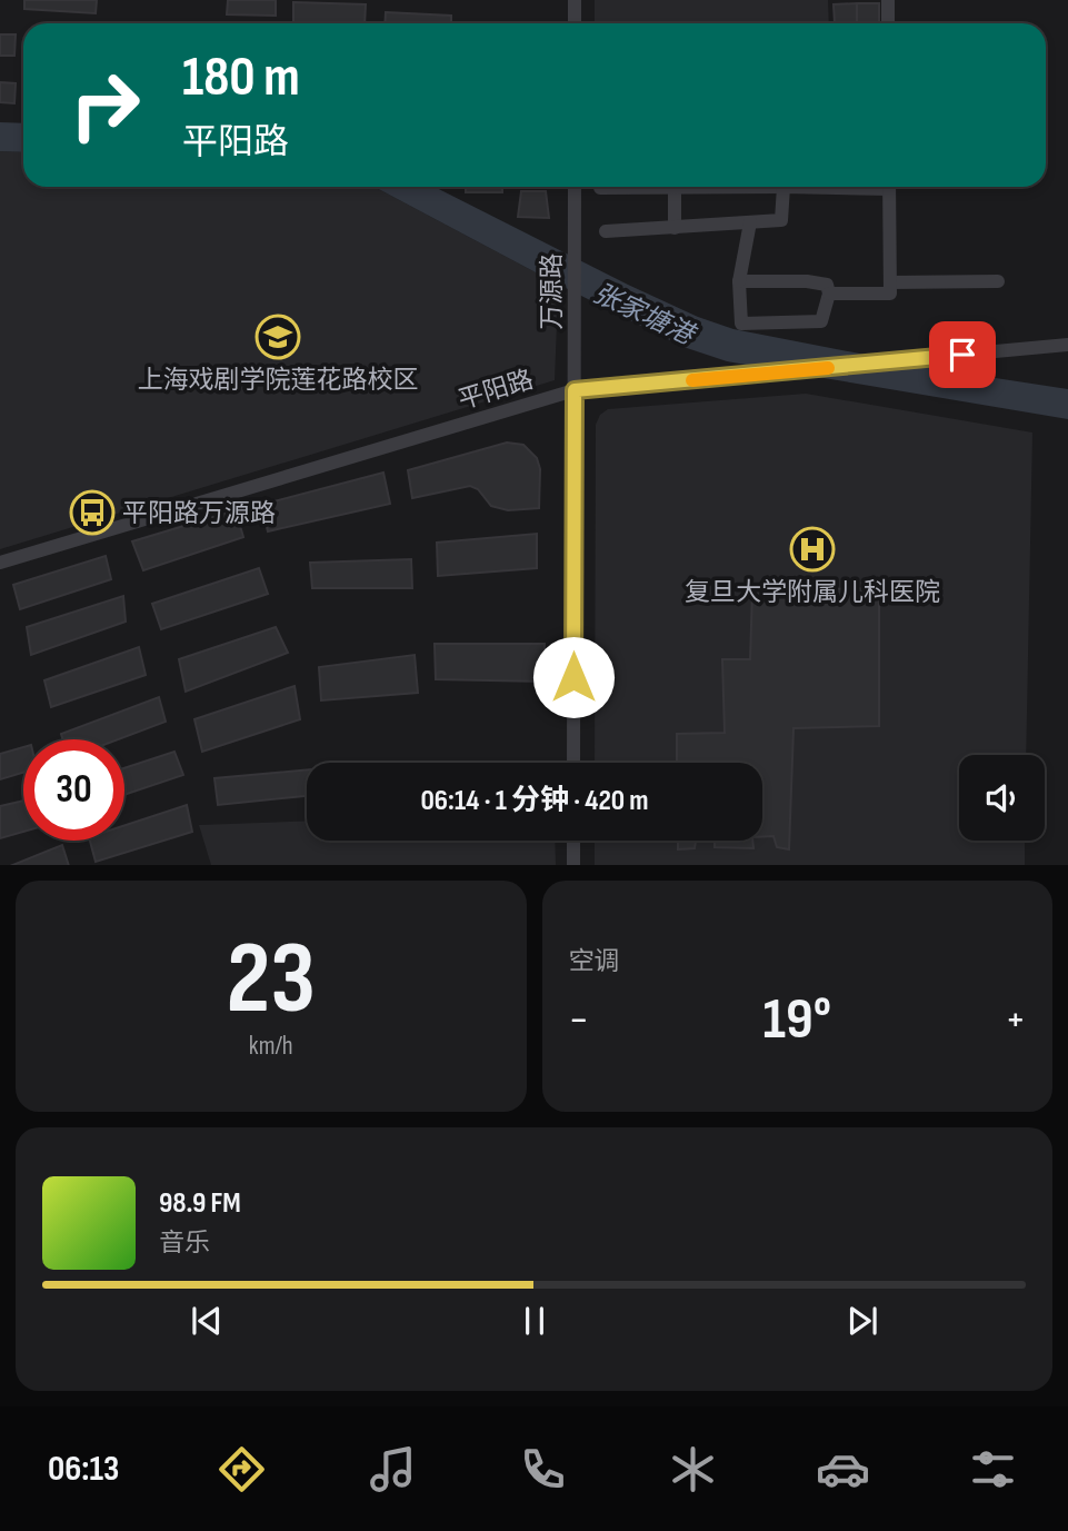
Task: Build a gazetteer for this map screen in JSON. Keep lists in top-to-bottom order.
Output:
{
  "streets": {
    "street": ["万源路", "平阳路"]
  },
  "crossings": [
    ["万源路", "平阳路"]
  ],
  "water": ["张家塘港"],
  "places": {
    "school or university": ["上海戏剧学院莲花路校区"],
    "bus stop": ["平阳路万源路"],
    "hospital": ["复旦大学附属儿科医院"]
  },
  "page": {
    "turn": ["180 m", "平阳路"],
    "limit": "30",
    "trip": "06:14 · 1 分钟 · 420 m",
    "tile": [
      ["23", "km/h"],
      "空调"
    ],
    "heat": ["−", "19°", "+"],
    "song": ["98.9 FM", "音乐"],
    "tabs": "06:13"
  }
}
